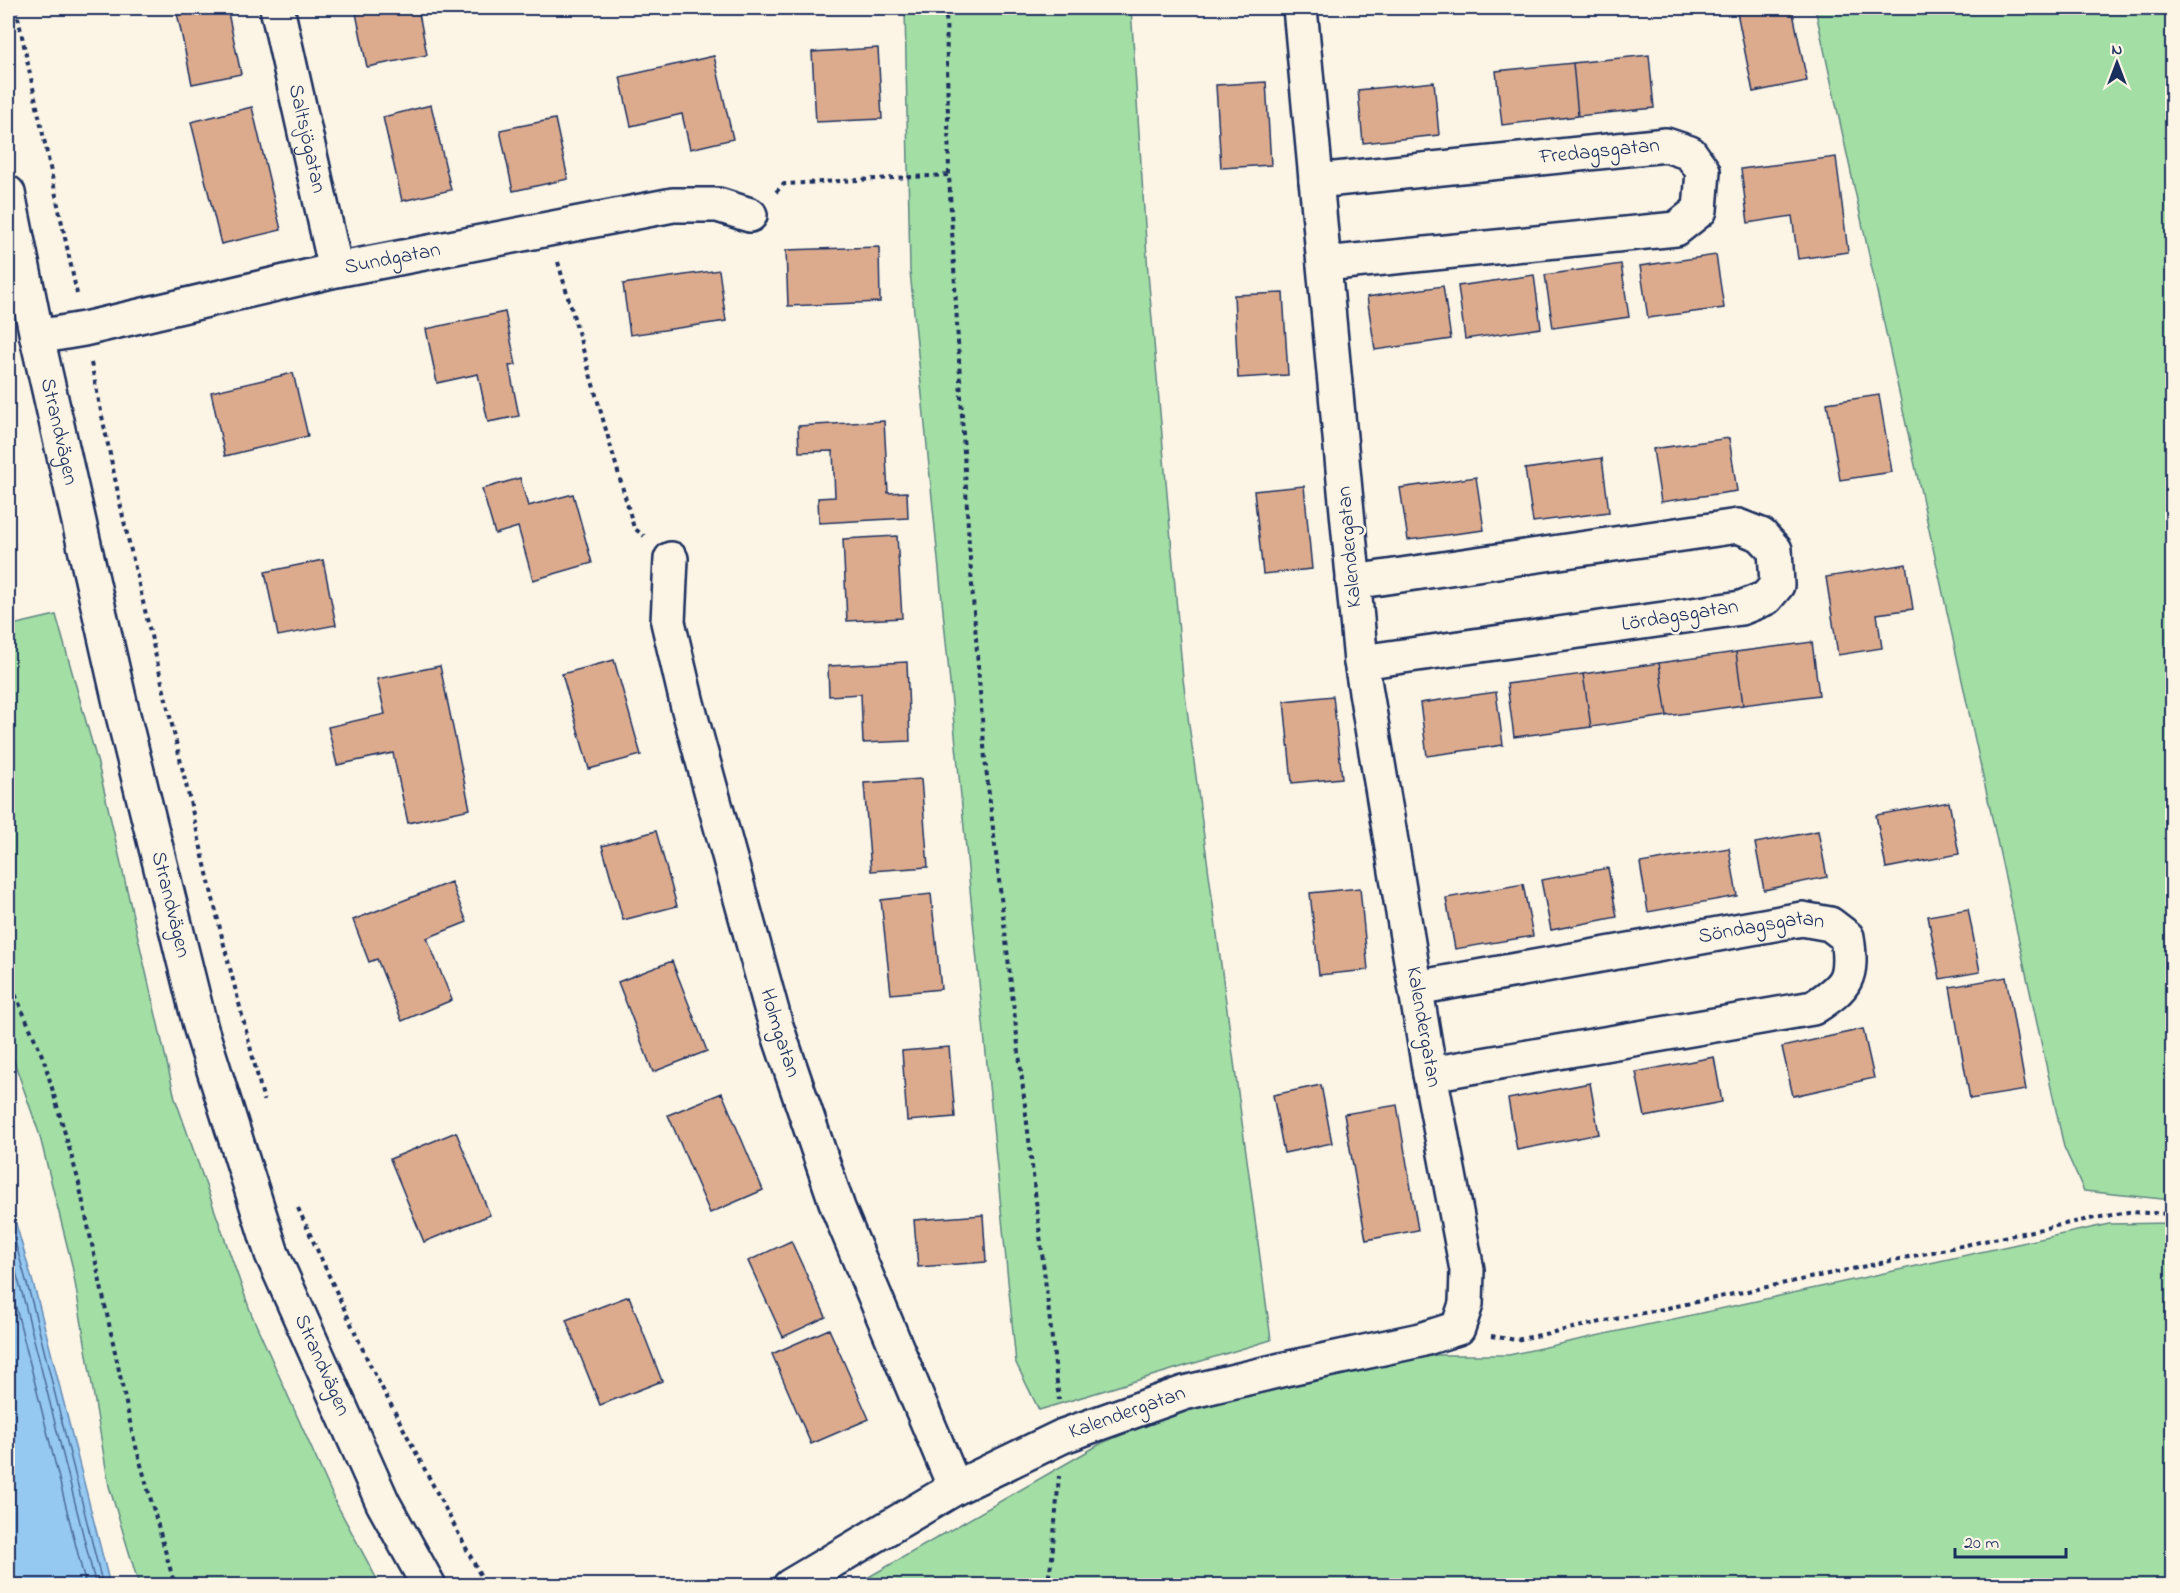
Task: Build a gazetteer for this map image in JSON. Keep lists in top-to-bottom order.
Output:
{
  "streets": {
    "street": [
      "Saltsjögatan",
      "Fredagsgatan",
      "Sundgatan",
      "Strandvägen",
      "Kalendergatan",
      "Lördagsgatan",
      "Söndagsgatan",
      "Holmgatan"
    ]
  },
  "crossings": [
    ["Saltsjögatan", "Sundgatan"],
    ["Fredagsgatan", "Kalendergatan"],
    ["Sundgatan", "Strandvägen"],
    ["Kalendergatan", "Lördagsgatan"],
    ["Kalendergatan", "Söndagsgatan"],
    ["Kalendergatan", "Holmgatan"]
  ],
  "scale_bar": "20 m",
  "north": "top"
}
